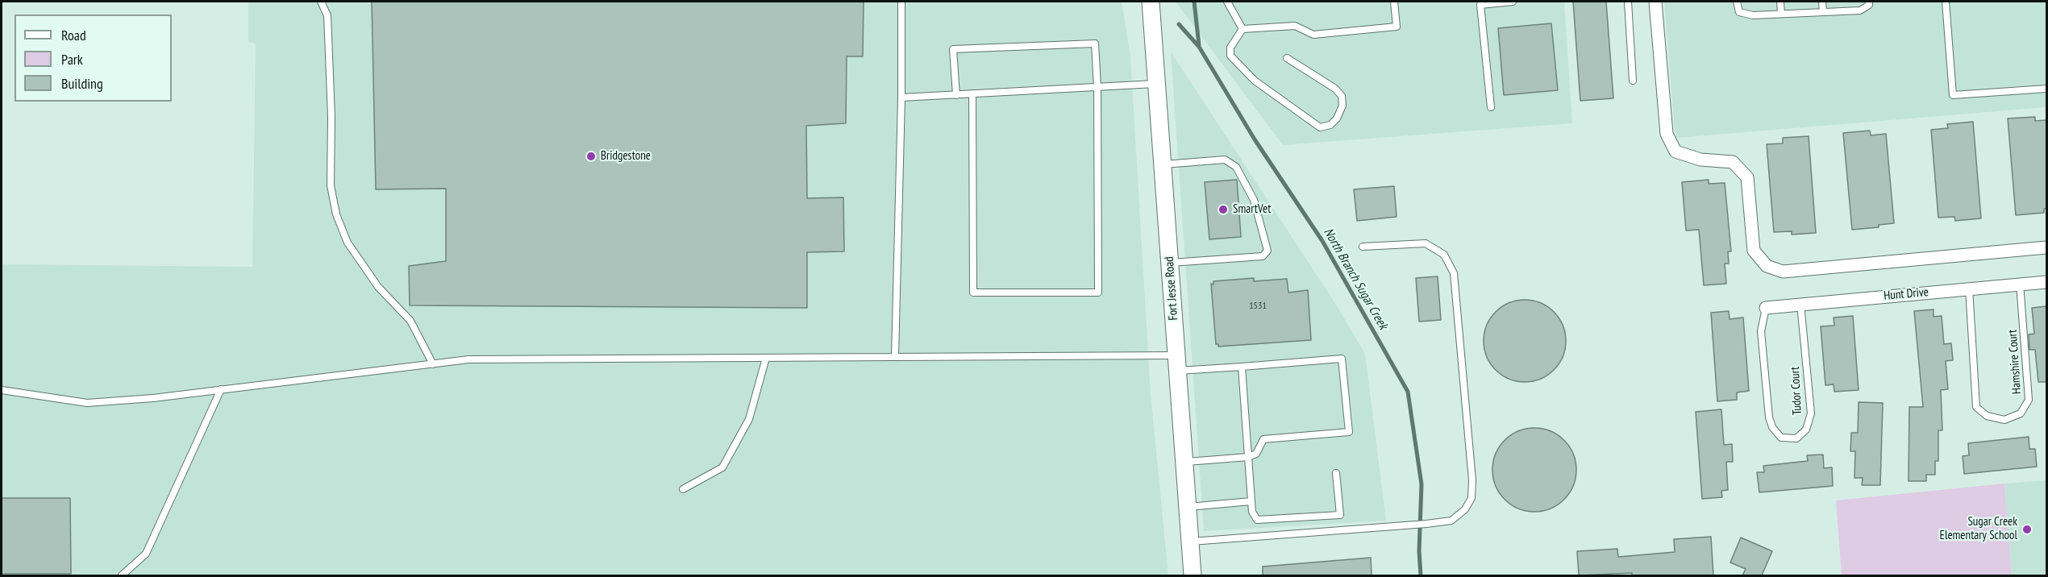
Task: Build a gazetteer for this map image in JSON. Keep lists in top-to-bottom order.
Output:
{
  "streets": {
    "main road": ["Fort Jesse Road"],
    "street": ["Hunt Drive"],
    "lane": ["Hamshire Court", "Tudor Court"]
  },
  "crossings": [
    ["Hunt Drive", "Hamshire Court"],
    ["Hunt Drive", "Tudor Court"]
  ],
  "water": ["North Branch Sugar Creek"],
  "places": ["Bridgestone", "SmartVet", "Sugar Creek Elementary School"],
  "house_numbers": ["1531"],
  "legend": ["Road", "Park", "Building"]
}
